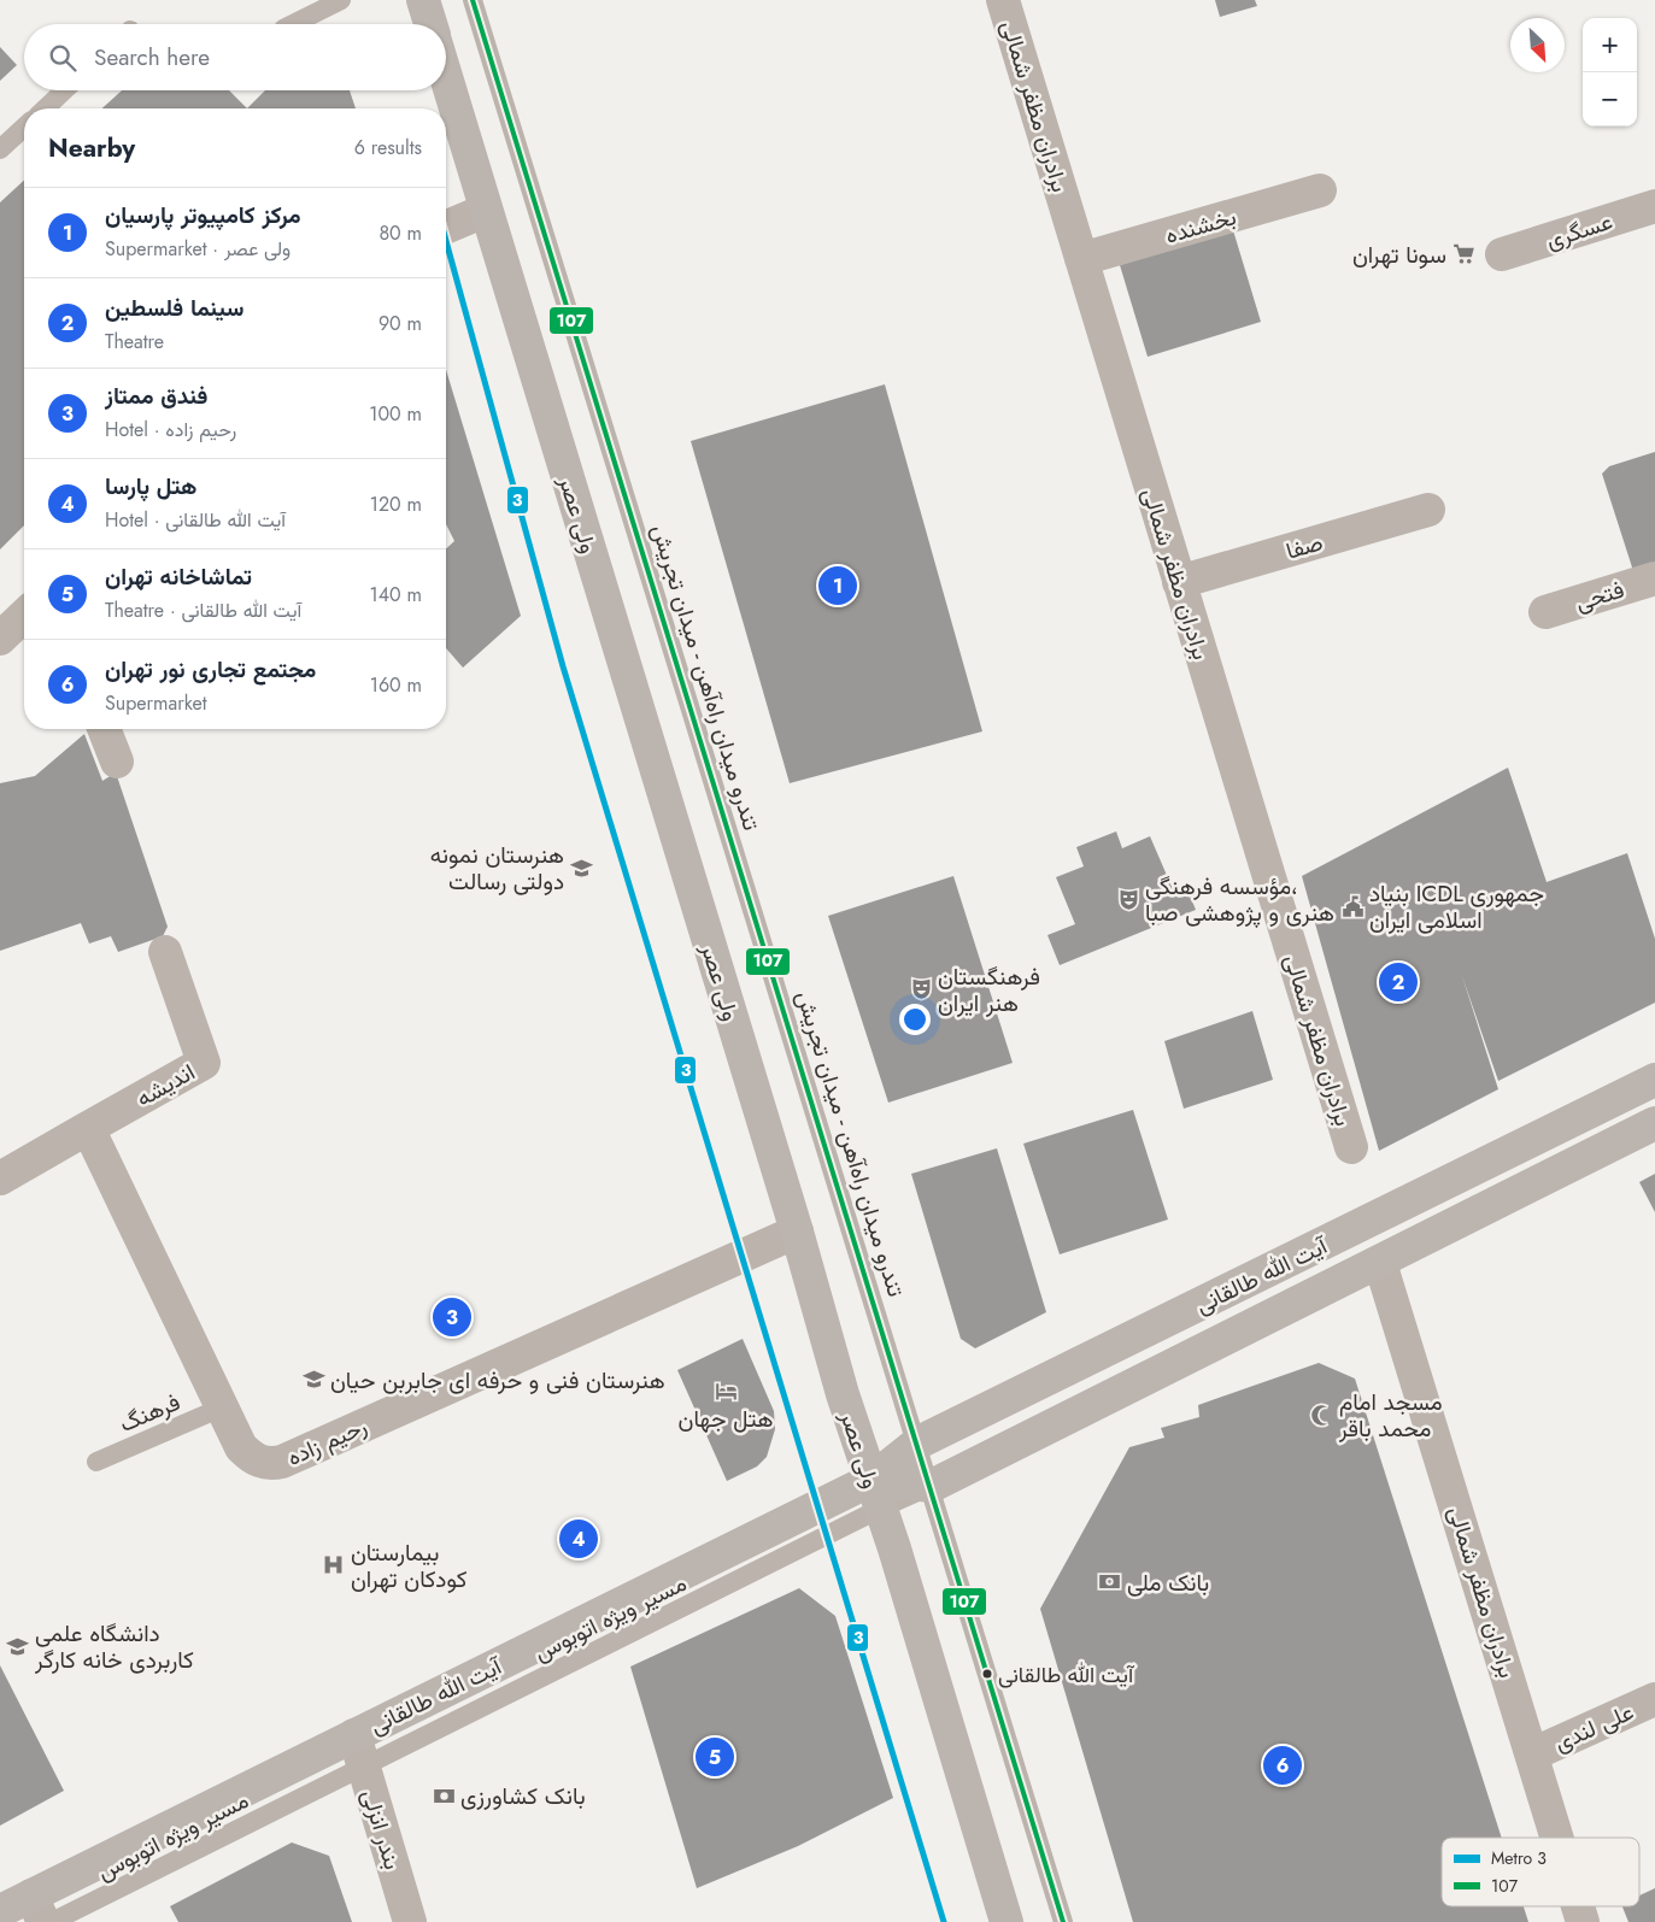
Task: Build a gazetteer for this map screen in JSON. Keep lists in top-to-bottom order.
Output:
{
  "streets": {
    "main road": ["ولی عصر", "آیت الله طالقانی"],
    "street": [
      "برادران مظفر شمالی",
      "بخشنده",
      "عسگری",
      "صفا",
      "فتحی",
      "اندیشه",
      "رحیم زاده",
      "علی لندی",
      "بندر انزلی"
    ],
    "lane": ["تندرو میدان راه‌آهن - میدان تجریش", "فرهنگ", "مسیر ویژه اتوبوس"]
  },
  "crossings": [
    ["برادران مظفر شمالی", "بخشنده"],
    ["برادران مظفر شمالی", "صفا"],
    ["برادران مظفر شمالی", "آیت الله طالقانی"],
    ["برادران مظفر شمالی", "علی لندی"],
    ["ولی عصر", "آیت الله طالقانی"],
    ["ولی عصر", "رحیم زاده"],
    ["ولی عصر", "مسیر ویژه اتوبوس"],
    ["تندرو میدان راه‌آهن - میدان تجریش", "آیت الله طالقانی"],
    ["اندیشه", "رحیم زاده"],
    ["آیت الله طالقانی", "مسیر ویژه اتوبوس"],
    ["آیت الله طالقانی", "بندر انزلی"],
    ["فرهنگ", "رحیم زاده"],
    ["مسیر ویژه اتوبوس", "بندر انزلی"]
  ],
  "places": {
    "supermarket": ["سونا تهران"],
    "school or university": ["هنرستان نمونه دولتی رسالت", "هنرستان فنی و حرفه ای جابربن حیان", "دانشگاه علمی کاربردی خانه کارگر"],
    "theatre": ["مؤسسه فرهنگی، هنری و پژوهشی صبا", "فرهنگستان هنر ایران"],
    "public building": ["بنیاد ICDL جمهوری اسلامی ایران"],
    "hotel": ["هتل جهان"],
    "mosque": ["مسجد امام محمد باقر"],
    "hospital": ["بیمارستان کودکان تهران"],
    "bank": ["بانک ملی", "بانک کشاورزی"],
    "other": ["آیت الله طالقانی"]
  },
  "lines": ["transit line 107", "metro line 3"],
  "legend": ["Metro 3", "107"],
  "north": "bottom right",
  "page": {
    "map_buttons": ["+", "−"],
    "search": "Search here",
    "heading": ["Nearby", "6 results"],
    "list": [
      {
        "mark": "1",
        "name": "مرکز کامپیوتر پارسیان",
        "note": "Supermarket · ولی عصر",
        "value": "80 m"
      },
      {
        "mark": "2",
        "name": "سینما فلسطین",
        "note": "Theatre",
        "value": "90 m"
      },
      {
        "mark": "3",
        "name": "فندق ممتاز",
        "note": "Hotel · رحیم زاده",
        "value": "100 m"
      },
      {
        "mark": "4",
        "name": "هتل پارسا",
        "note": "Hotel · آیت الله طالقانی",
        "value": "120 m"
      },
      {
        "mark": "5",
        "name": "تماشاخانه تهران",
        "note": "Theatre · آیت الله طالقانی",
        "value": "140 m"
      },
      {
        "mark": "6",
        "name": "مجتمع تجاری نور تهران",
        "note": "Supermarket",
        "value": "160 m"
      }
    ],
    "pins": [
      "1",
      "2",
      "3",
      "4",
      "5",
      "6"
    ]
  }
}
